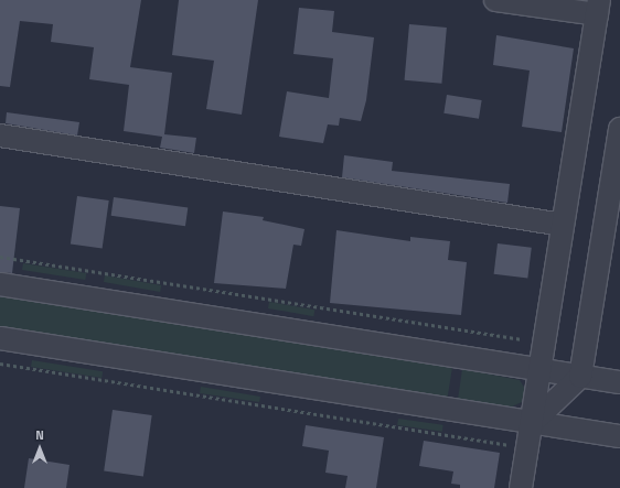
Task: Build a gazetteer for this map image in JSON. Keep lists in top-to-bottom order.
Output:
{
  "north": "top"
}
